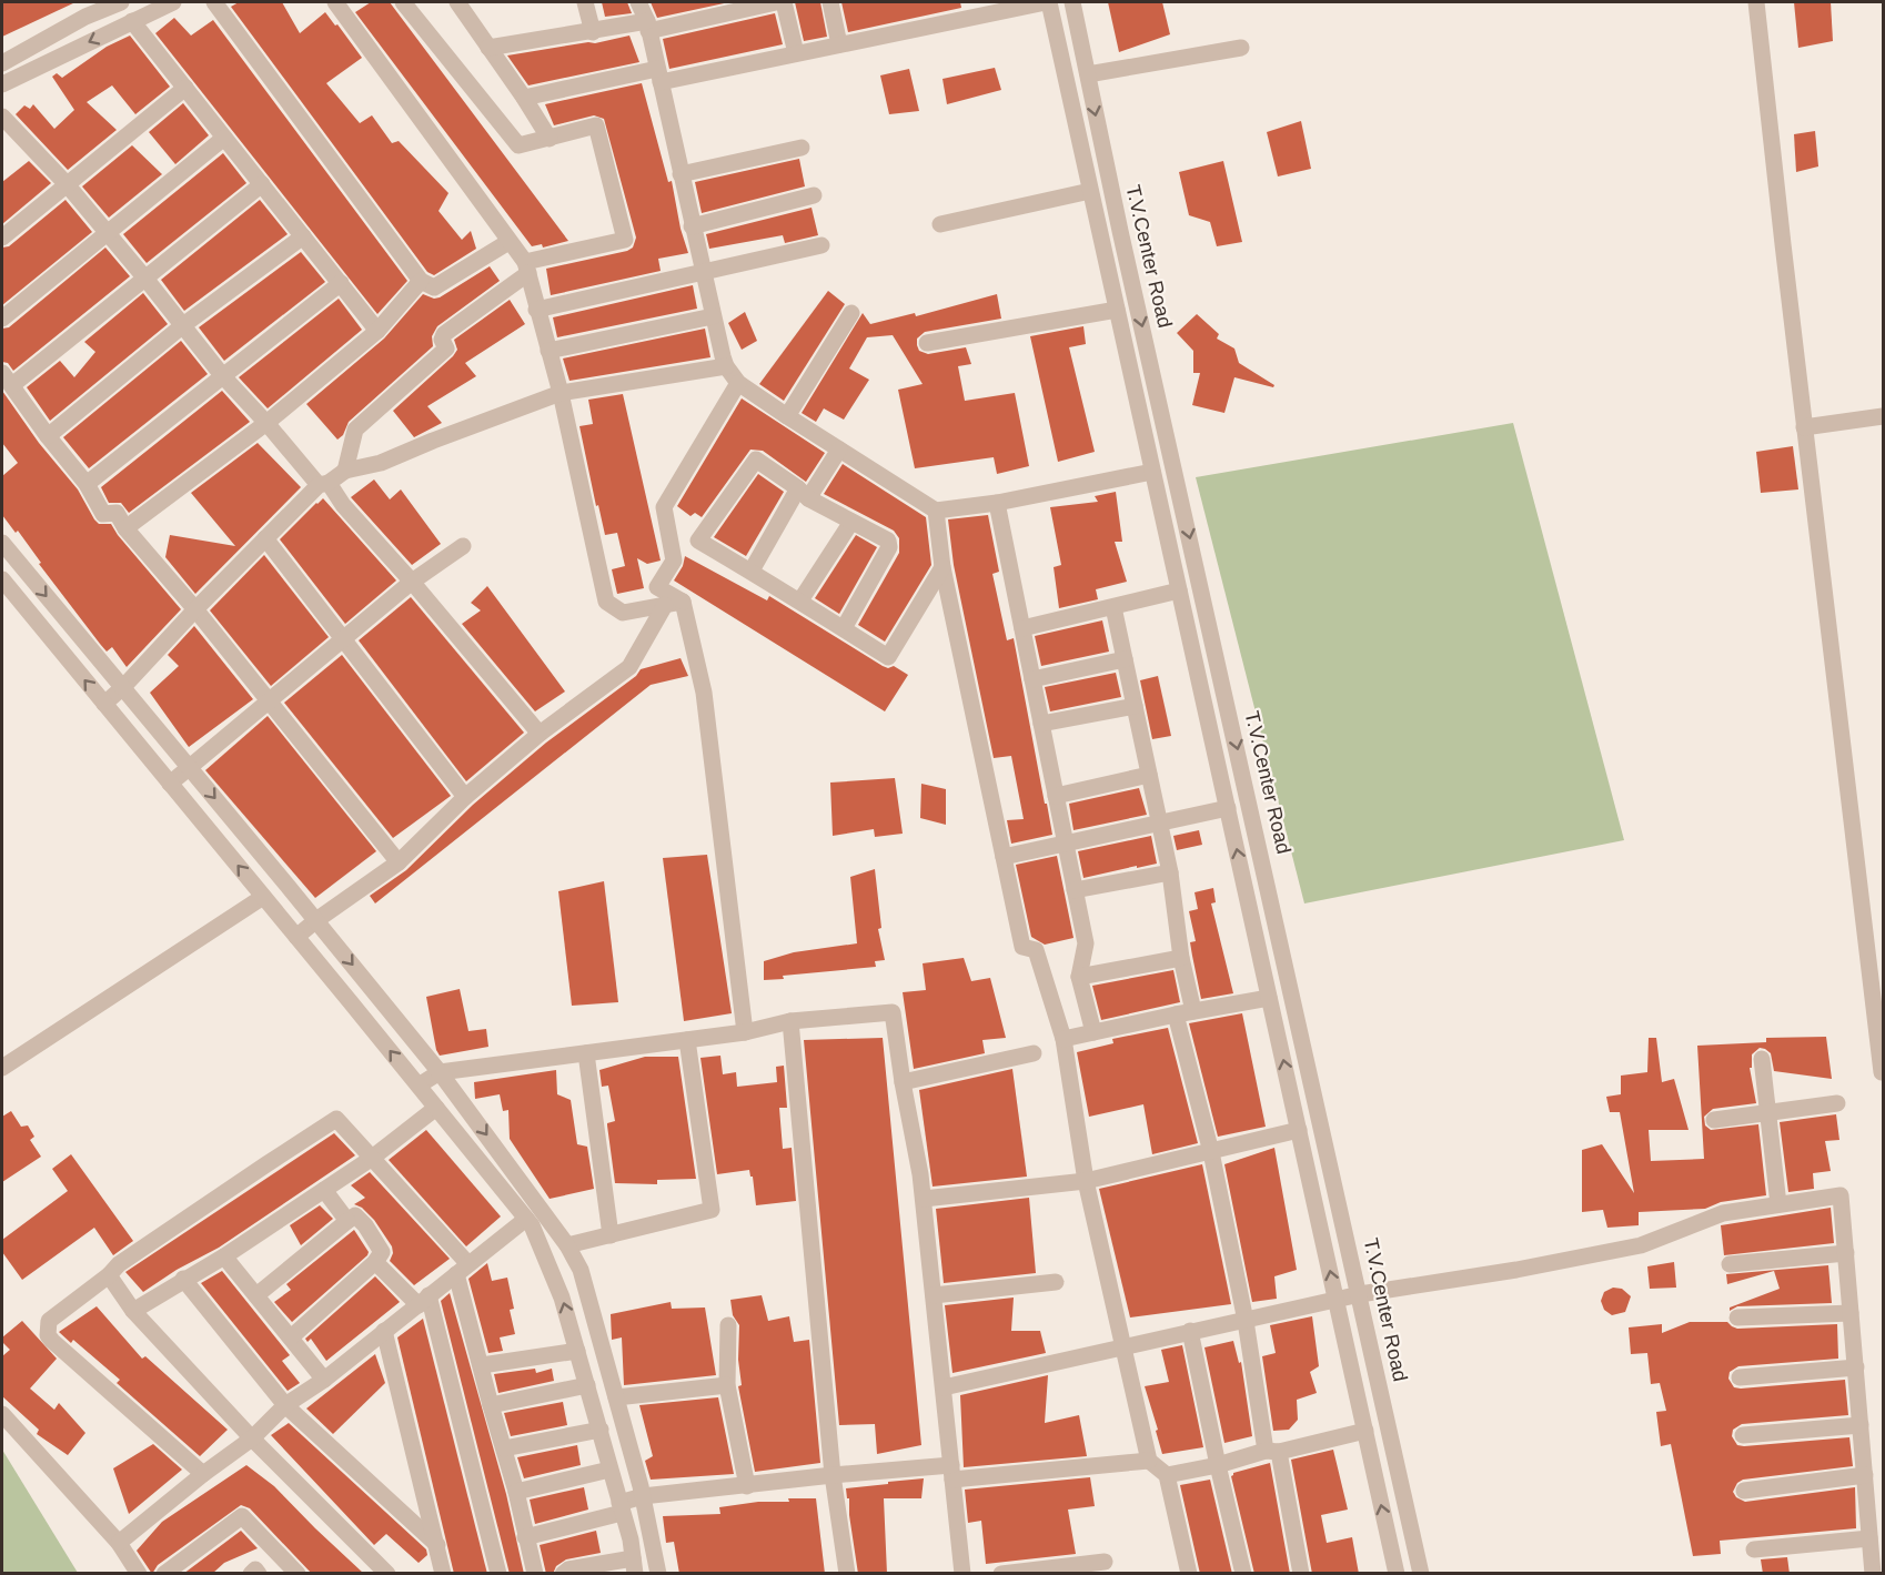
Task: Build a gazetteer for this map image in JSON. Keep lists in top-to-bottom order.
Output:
{
  "streets": {
    "street": ["T.V.Center Road"]
  }
}
